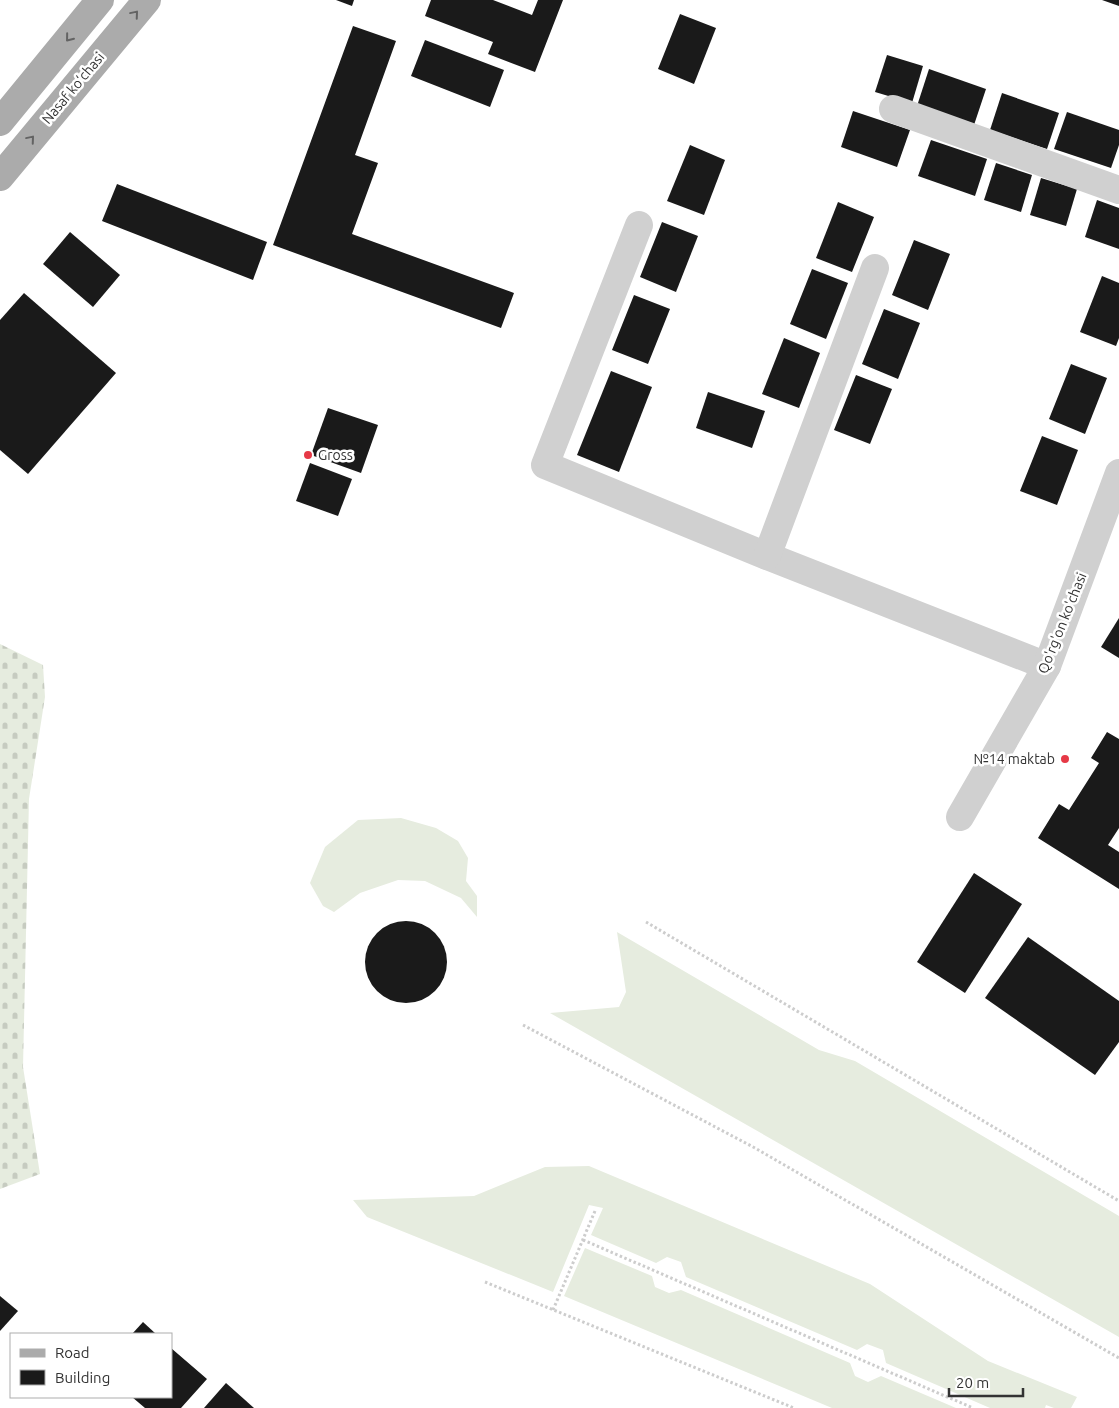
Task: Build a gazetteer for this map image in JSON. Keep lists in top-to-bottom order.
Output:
{
  "streets": {
    "main road": ["Nasaf ko‘chasi"],
    "street": ["Qo'rg'on ko'chasi"]
  },
  "places": ["Gross", "№14 maktab"],
  "legend": ["Road", "Building"],
  "scale_bar": "20 m"
}
